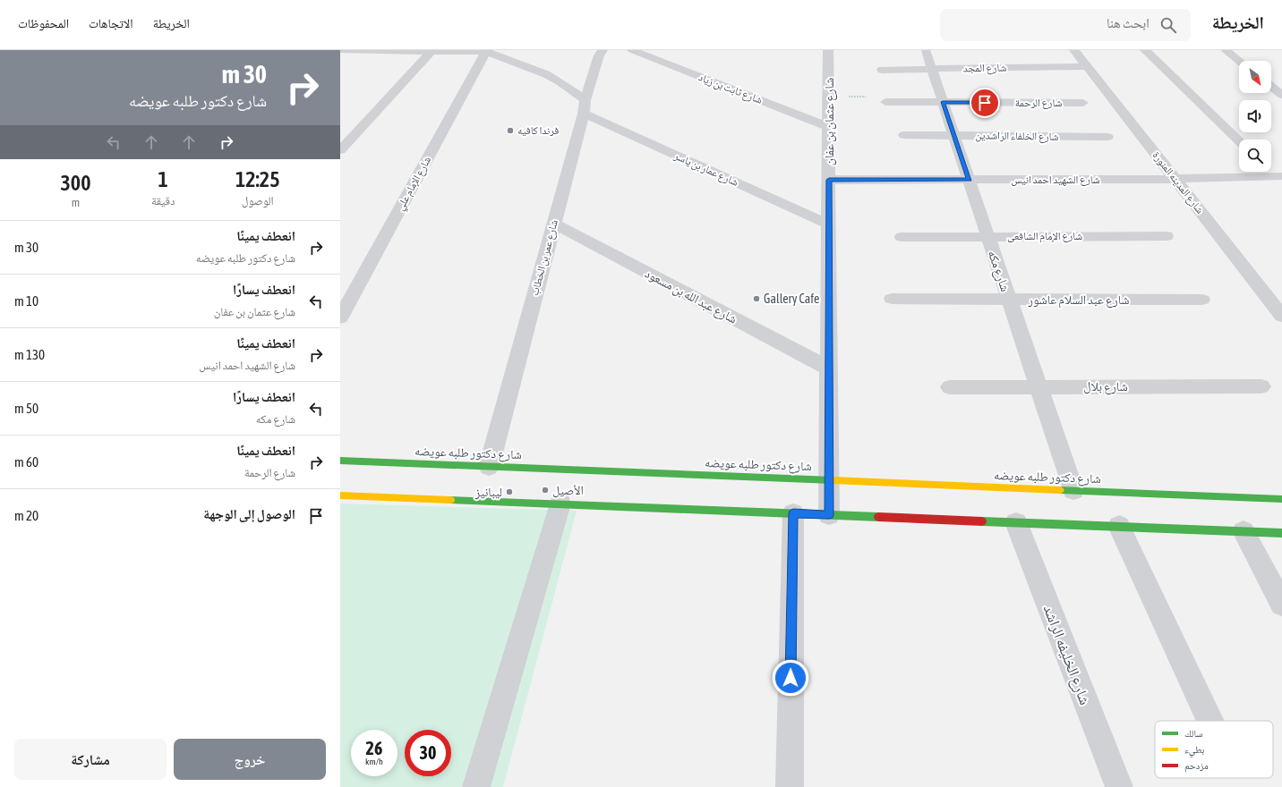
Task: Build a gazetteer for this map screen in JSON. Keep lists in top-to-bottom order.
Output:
{
  "streets": {
    "street": [
      "شارع المجد",
      "شارع ثابت بن زياد",
      "شارع الرحمة",
      "شارع عثمان بن عفان",
      "شارع الخلفاء الراشدين",
      "شارع عمار بن ياسر",
      "شارع الشهيد احمد انيس",
      "شارع المدينه المنورة",
      "شارع الإمام علي",
      "شارع الإمام الشافعى",
      "شارع عمر بن الخطاب",
      "شارع مكه",
      "شارع عبد الله بن مسعود",
      "شارع عبد السلام عاشور",
      "شارع بلال",
      "شارع دكتور طلبه عويضه",
      "شارع الخليفه الراشد"
    ]
  },
  "crossings": [
    ["شارع المجد", "شارع المدينه المنورة"],
    ["شارع المجد", "شارع مكه"],
    ["شارع ثابت بن زياد", "شارع عثمان بن عفان"],
    ["شارع الرحمة", "شارع مكه"],
    ["شارع عثمان بن عفان", "شارع عمار بن ياسر"],
    ["شارع عثمان بن عفان", "شارع الشهيد احمد انيس"],
    ["شارع عثمان بن عفان", "شارع عبد الله بن مسعود"],
    ["شارع عثمان بن عفان", "شارع دكتور طلبه عويضه"],
    ["شارع الخلفاء الراشدين", "شارع مكه"],
    ["شارع عمار بن ياسر", "شارع الإمام علي"],
    ["شارع عمار بن ياسر", "شارع عمر بن الخطاب"],
    ["شارع الشهيد احمد انيس", "شارع المدينه المنورة"],
    ["شارع الشهيد احمد انيس", "شارع مكه"],
    ["شارع الإمام الشافعى", "شارع مكه"],
    ["شارع عمر بن الخطاب", "شارع عبد الله بن مسعود"],
    ["شارع عمر بن الخطاب", "شارع دكتور طلبه عويضه"],
    ["شارع مكه", "شارع عبد السلام عاشور"],
    ["شارع مكه", "شارع بلال"],
    ["شارع مكه", "شارع دكتور طلبه عويضه"]
  ],
  "places": [
    "فرندا كافيه",
    "Gallery Cafe",
    "الأصيل",
    "ليبانيز"
  ],
  "legend": ["سالك", "بطيء", "مزدحم"],
  "north": "bottom right",
  "page": {
    "header": "الخريطة",
    "search": "ابحث هنا",
    "nav": ["الخريطة", "الاتجاهات", "المحفوظات"],
    "turn": ["30 m", "شارع دكتور طلبه عويضه"],
    "eta": [
      "12:25",
      "الوصول",
      "1",
      "دقيقة",
      "300",
      "m"
    ],
    "list": [
      {
        "name": "انعطف يمينًا",
        "note": "شارع دكتور طلبه عويضه",
        "value": "30 m"
      },
      {
        "name": "انعطف يسارًا",
        "note": "شارع عثمان بن عفان",
        "value": "10 m"
      },
      {
        "name": "انعطف يمينًا",
        "note": "شارع الشهيد احمد انيس",
        "value": "130 m"
      },
      {
        "name": "انعطف يسارًا",
        "note": "شارع مكه",
        "value": "50 m"
      },
      {
        "name": "انعطف يمينًا",
        "note": "شارع الرحمة",
        "value": "60 m"
      },
      {
        "name": "الوصول إلى الوجهة",
        "value": "20 m"
      }
    ],
    "speed": "26 km/h",
    "limit": "30",
    "buttons": ["خروج", "مشاركة"]
  }
}
